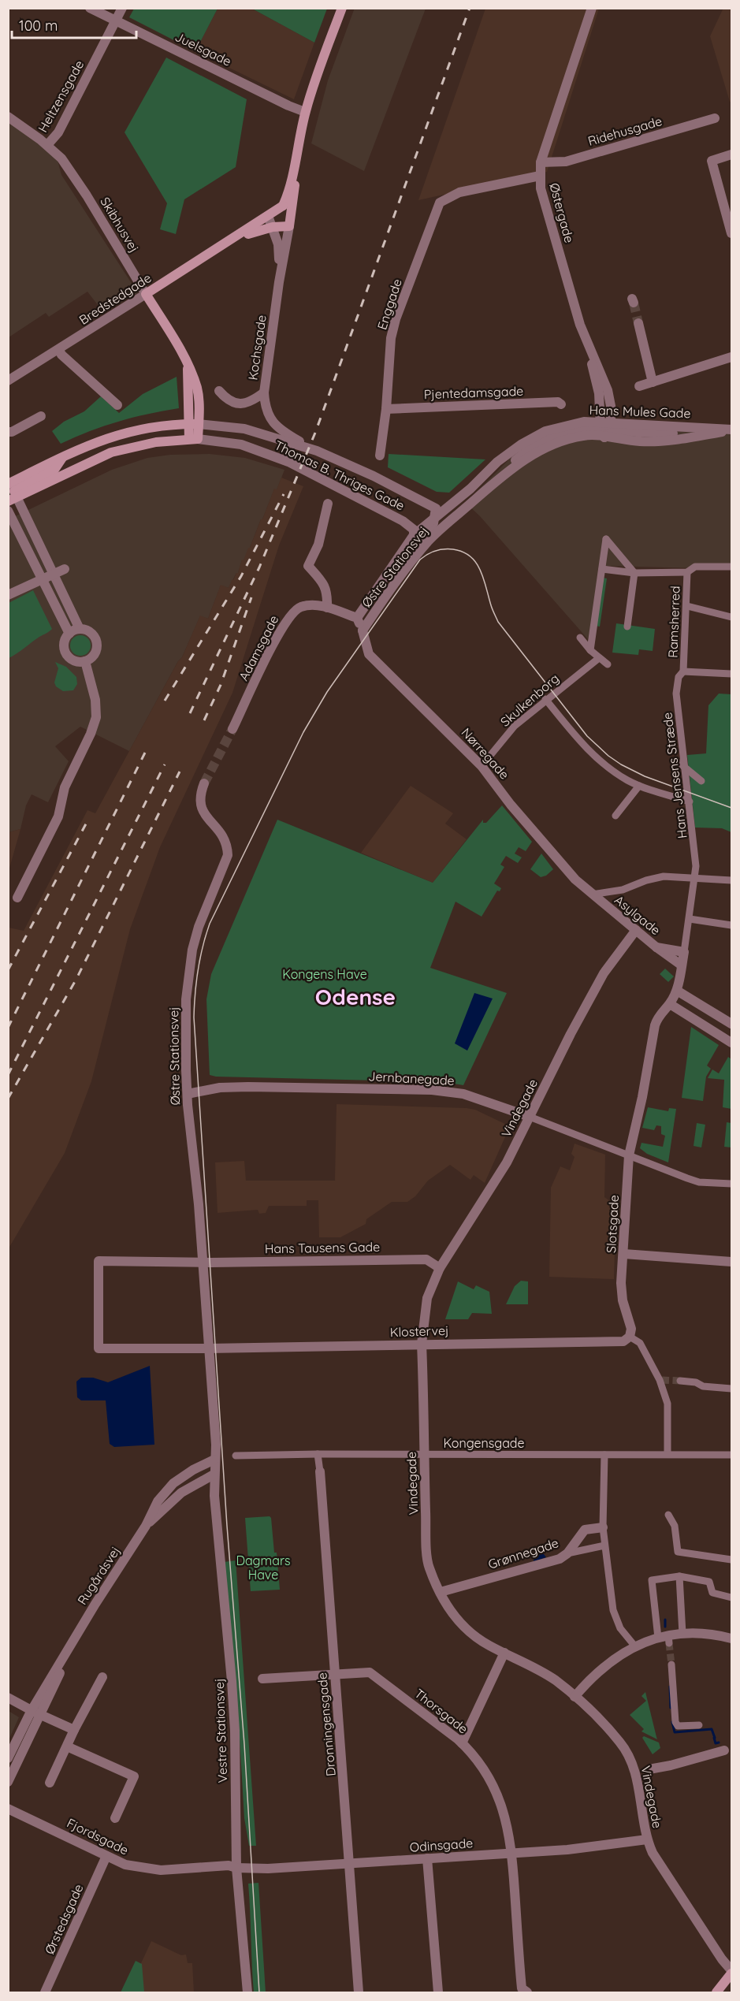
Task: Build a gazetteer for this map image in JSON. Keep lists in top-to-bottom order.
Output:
{
  "streets": {
    "main road": [
      "Skibhusvej",
      "Bredstedgade",
      "Kochsgade",
      "Thomas B. Thriges Gade"
    ],
    "street": [
      "Juelsgade",
      "Heltzensgade",
      "Ridehusgade",
      "Østergade",
      "Enggade",
      "Pjentedamsgade",
      "Hans Mules Gade",
      "Østre Stationsvej",
      "Ramsherred",
      "Adamsgade",
      "Skulkenborg",
      "Nørregade",
      "Hans Jensens Stræde",
      "Asylgade",
      "Jernbanegade",
      "Vindegade",
      "Slotsgade",
      "Hans Tausens Gade",
      "Klostervej",
      "Kongensgade",
      "Grønnegade",
      "Rugårdsvej",
      "Thorsgade",
      "Dronningensgade",
      "Vestre Stationsvej",
      "Fjordsgade",
      "Odinsgade",
      "Ørstedsgade"
    ]
  },
  "crossings": [
    ["Juelsgade", "Heltzensgade"],
    ["Juelsgade", "Kochsgade"],
    ["Heltzensgade", "Skibhusvej"],
    ["Ridehusgade", "Østergade"],
    ["Østergade", "Enggade"],
    ["Østergade", "Hans Mules Gade"],
    ["Skibhusvej", "Bredstedgade"],
    ["Skibhusvej", "Thomas B. Thriges Gade"],
    ["Bredstedgade", "Kochsgade"],
    ["Enggade", "Pjentedamsgade"],
    ["Hans Mules Gade", "Thomas B. Thriges Gade"],
    ["Hans Mules Gade", "Østre Stationsvej"],
    ["Thomas B. Thriges Gade", "Østre Stationsvej"],
    ["Østre Stationsvej", "Adamsgade"],
    ["Østre Stationsvej", "Nørregade"],
    ["Østre Stationsvej", "Jernbanegade"],
    ["Østre Stationsvej", "Hans Tausens Gade"],
    ["Østre Stationsvej", "Klostervej"],
    ["Østre Stationsvej", "Rugårdsvej"],
    ["Østre Stationsvej", "Vestre Stationsvej"],
    ["Ramsherred", "Hans Jensens Stræde"],
    ["Skulkenborg", "Nørregade"],
    ["Nørregade", "Asylgade"],
    ["Hans Jensens Stræde", "Asylgade"],
    ["Asylgade", "Vindegade"],
    ["Jernbanegade", "Vindegade"],
    ["Jernbanegade", "Slotsgade"],
    ["Vindegade", "Hans Tausens Gade"],
    ["Vindegade", "Klostervej"],
    ["Vindegade", "Kongensgade"],
    ["Vindegade", "Grønnegade"],
    ["Vindegade", "Odinsgade"],
    ["Slotsgade", "Klostervej"],
    ["Kongensgade", "Dronningensgade"],
    ["Rugårdsvej", "Vestre Stationsvej"],
    ["Thorsgade", "Dronningensgade"],
    ["Thorsgade", "Odinsgade"],
    ["Dronningensgade", "Odinsgade"],
    ["Vestre Stationsvej", "Fjordsgade"],
    ["Vestre Stationsvej", "Odinsgade"],
    ["Fjordsgade", "Odinsgade"],
    ["Fjordsgade", "Ørstedsgade"]
  ],
  "districts": ["Odense"],
  "parks": ["Kongens Have", "Dagmars Have"],
  "scale_bar": "100 m"
}
